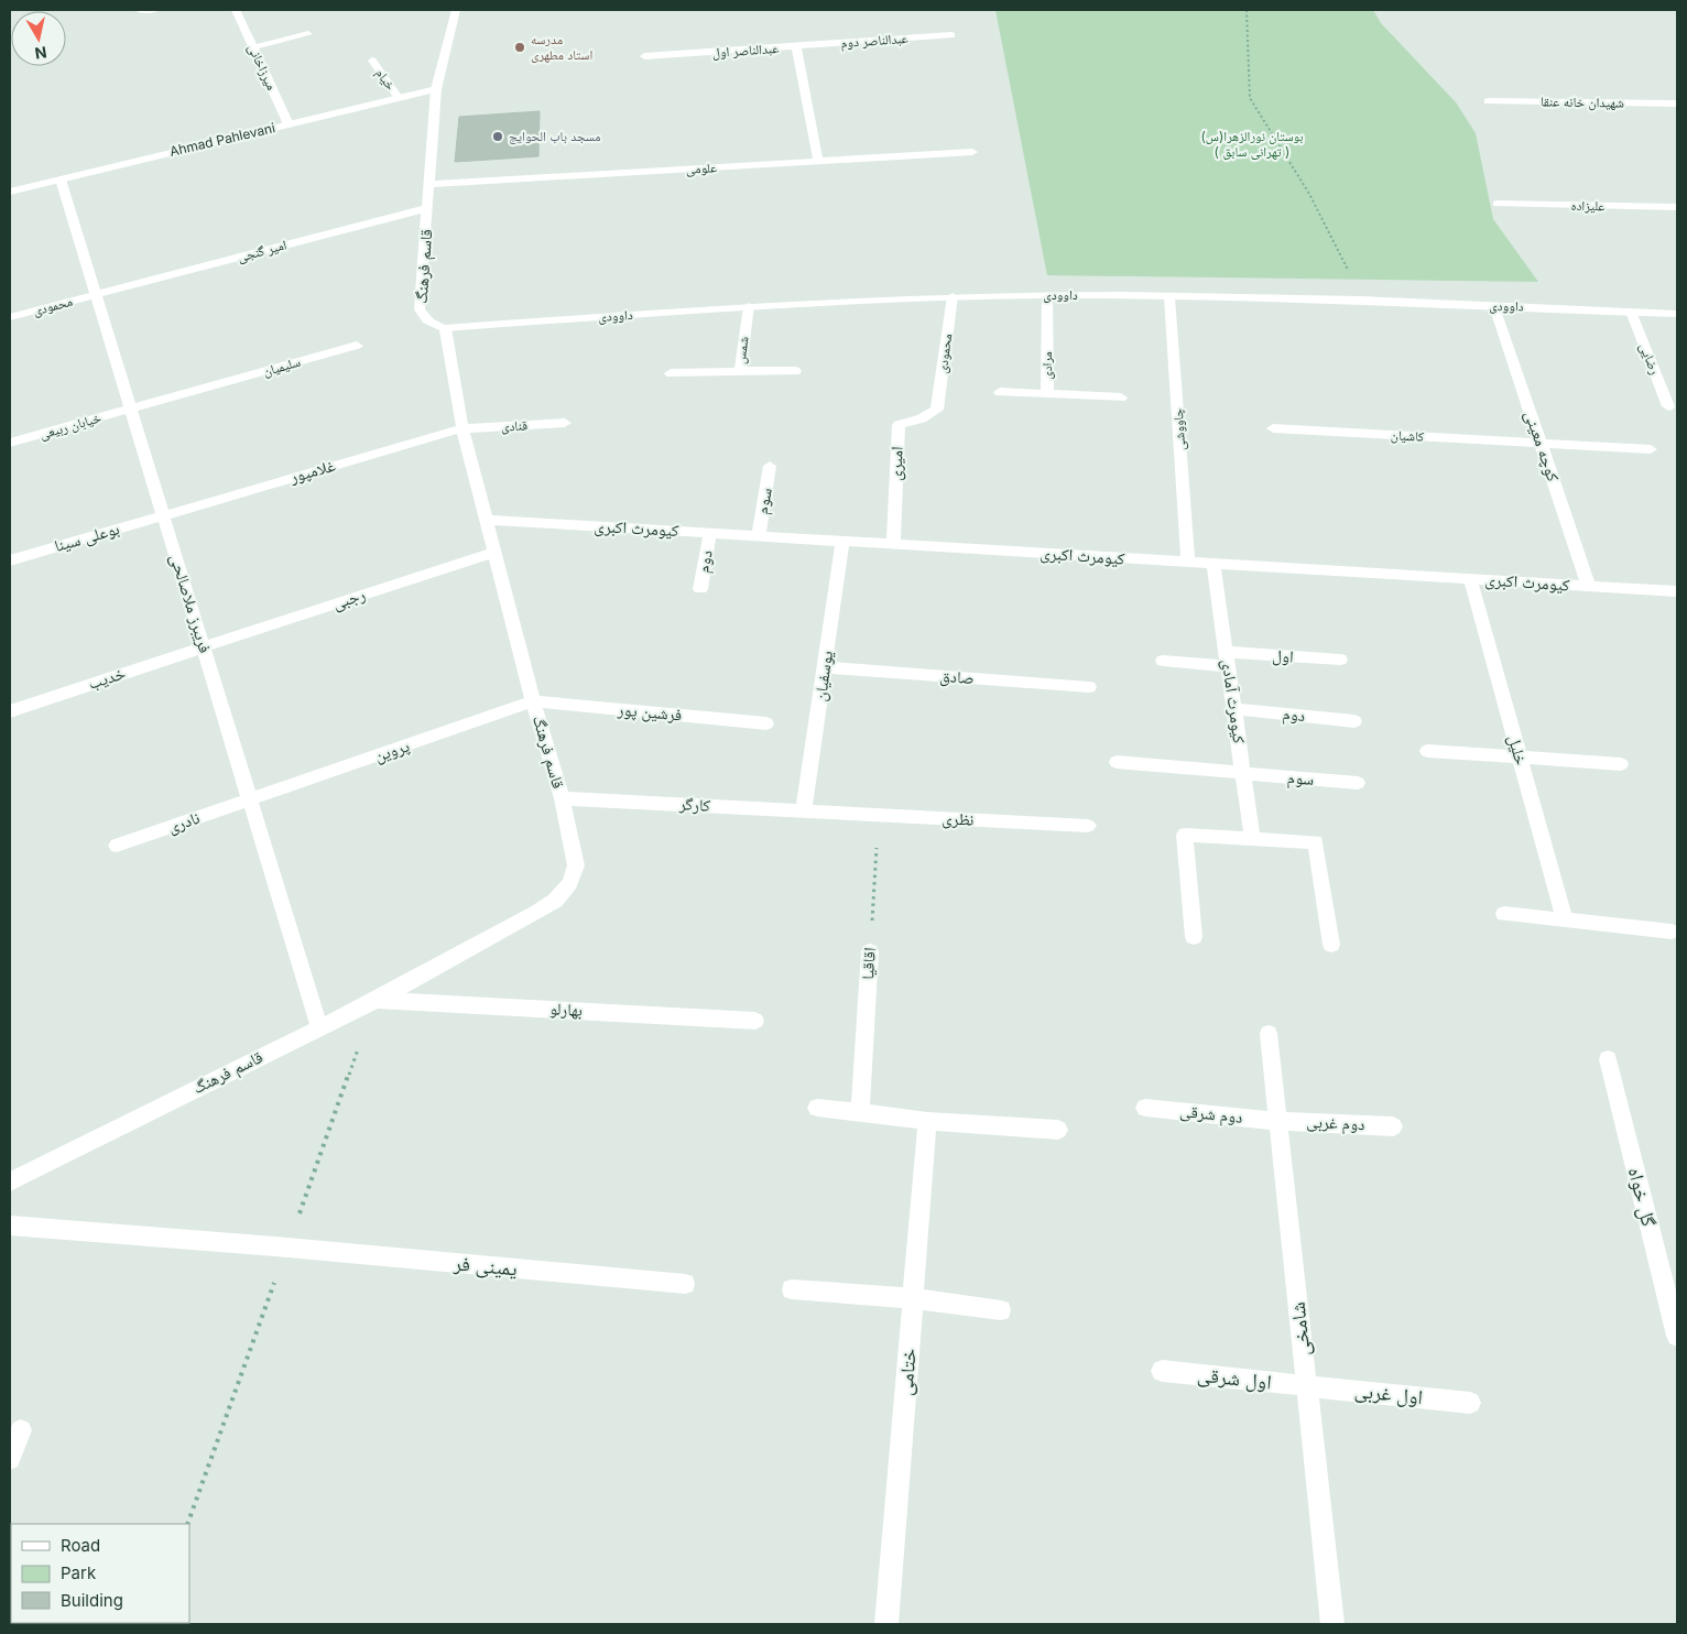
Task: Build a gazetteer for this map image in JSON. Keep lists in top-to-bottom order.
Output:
{
  "streets": {
    "street": [
      "عبدالناصر دوم",
      "عبدالناصر اول",
      "میرزاخانی",
      "خیام",
      "شهیدان خانه‌ عنقا",
      "Ahmad Pahlevani",
      "علومی",
      "علیزاده",
      "امیر گنجی",
      "قاسم فرهنگ",
      "داوودی",
      "محمودی",
      "شمس",
      "رضایی",
      "مرادی",
      "سلیمیان",
      "خیابان ربیعی",
      "قنادی",
      "چاووشی",
      "کاشیان",
      "کوچه معینی",
      "امیری",
      "غلامپور",
      "سوم",
      "کیومرث اکبری",
      "بوعلی سینا",
      "دوم",
      "رجبی",
      "فریبرز ملاصالحی",
      "اول",
      "یوسفیان",
      "صادق",
      "خدیب",
      "کیومرث آمادی",
      "فرشین پور",
      "خلیل",
      "پروین",
      "کارگر",
      "نظری",
      "نادری",
      "اقاقیا",
      "بهارلو",
      "دوم شرقی",
      "دوم غربی",
      "گل خواه",
      "یمینی فر",
      "شامخی",
      "ختامی",
      "اول شرقی",
      "اول غربی"
    ]
  },
  "crossings": [
    ["عبدالناصر دوم", "عبدالناصر اول"],
    ["عبدالناصر اول", "علومی"],
    ["میرزاخانی", "Ahmad Pahlevani"],
    ["خیام", "Ahmad Pahlevani"],
    ["Ahmad Pahlevani", "قاسم فرهنگ"],
    ["Ahmad Pahlevani", "فریبرز ملاصالحی"],
    ["علومی", "قاسم فرهنگ"],
    ["امیر گنجی", "قاسم فرهنگ"],
    ["امیر گنجی", "محمودی"],
    ["امیر گنجی", "فریبرز ملاصالحی"],
    ["قاسم فرهنگ", "داوودی"],
    ["قاسم فرهنگ", "قنادی"],
    ["قاسم فرهنگ", "غلامپور"],
    ["قاسم فرهنگ", "کیومرث اکبری"],
    ["قاسم فرهنگ", "رجبی"],
    ["قاسم فرهنگ", "فریبرز ملاصالحی"],
    ["قاسم فرهنگ", "فرشین پور"],
    ["قاسم فرهنگ", "پروین"],
    ["قاسم فرهنگ", "کارگر"],
    ["قاسم فرهنگ", "بهارلو"],
    ["داوودی", "محمودی"],
    ["داوودی", "شمس"],
    ["داوودی", "رضایی"],
    ["داوودی", "مرادی"],
    ["داوودی", "چاووشی"],
    ["داوودی", "کوچه معینی"],
    ["محمودی", "امیری"],
    ["محمودی", "فریبرز ملاصالحی"],
    ["سلیمیان", "خیابان ربیعی"],
    ["سلیمیان", "فریبرز ملاصالحی"],
    ["خیابان ربیعی", "فریبرز ملاصالحی"],
    ["قنادی", "غلامپور"],
    ["چاووشی", "کیومرث اکبری"],
    ["کاشیان", "کوچه معینی"],
    ["کوچه معینی", "کیومرث اکبری"],
    ["امیری", "کیومرث اکبری"],
    ["غلامپور", "بوعلی سینا"],
    ["غلامپور", "فریبرز ملاصالحی"],
    ["سوم", "کیومرث اکبری"],
    ["سوم", "کیومرث آمادی"],
    ["کیومرث اکبری", "دوم"],
    ["کیومرث اکبری", "یوسفیان"],
    ["کیومرث اکبری", "کیومرث آمادی"],
    ["کیومرث اکبری", "خلیل"],
    ["بوعلی سینا", "فریبرز ملاصالحی"],
    ["دوم", "کیومرث آمادی"],
    ["رجبی", "فریبرز ملاصالحی"],
    ["رجبی", "خدیب"],
    ["فریبرز ملاصالحی", "خدیب"],
    ["فریبرز ملاصالحی", "پروین"],
    ["فریبرز ملاصالحی", "نادری"],
    ["اول", "کیومرث آمادی"],
    ["یوسفیان", "صادق"],
    ["یوسفیان", "کارگر"],
    ["فرشین پور", "پروین"],
    ["پروین", "نادری"],
    ["کارگر", "نظری"],
    ["نظری", "اقاقیا"],
    ["دوم شرقی", "دوم غربی"],
    ["دوم شرقی", "شامخی"],
    ["دوم غربی", "شامخی"],
    ["شامخی", "اول شرقی"],
    ["شامخی", "اول غربی"],
    ["اول شرقی", "اول غربی"]
  ],
  "parks": ["بوستان نورالزهرا(س) ( تهرانی سابق )"],
  "places": ["مدرسه استاد مطهری", "مسجد باب الحوایج"],
  "legend": ["Road", "Park", "Building"],
  "north": "bottom"
}
